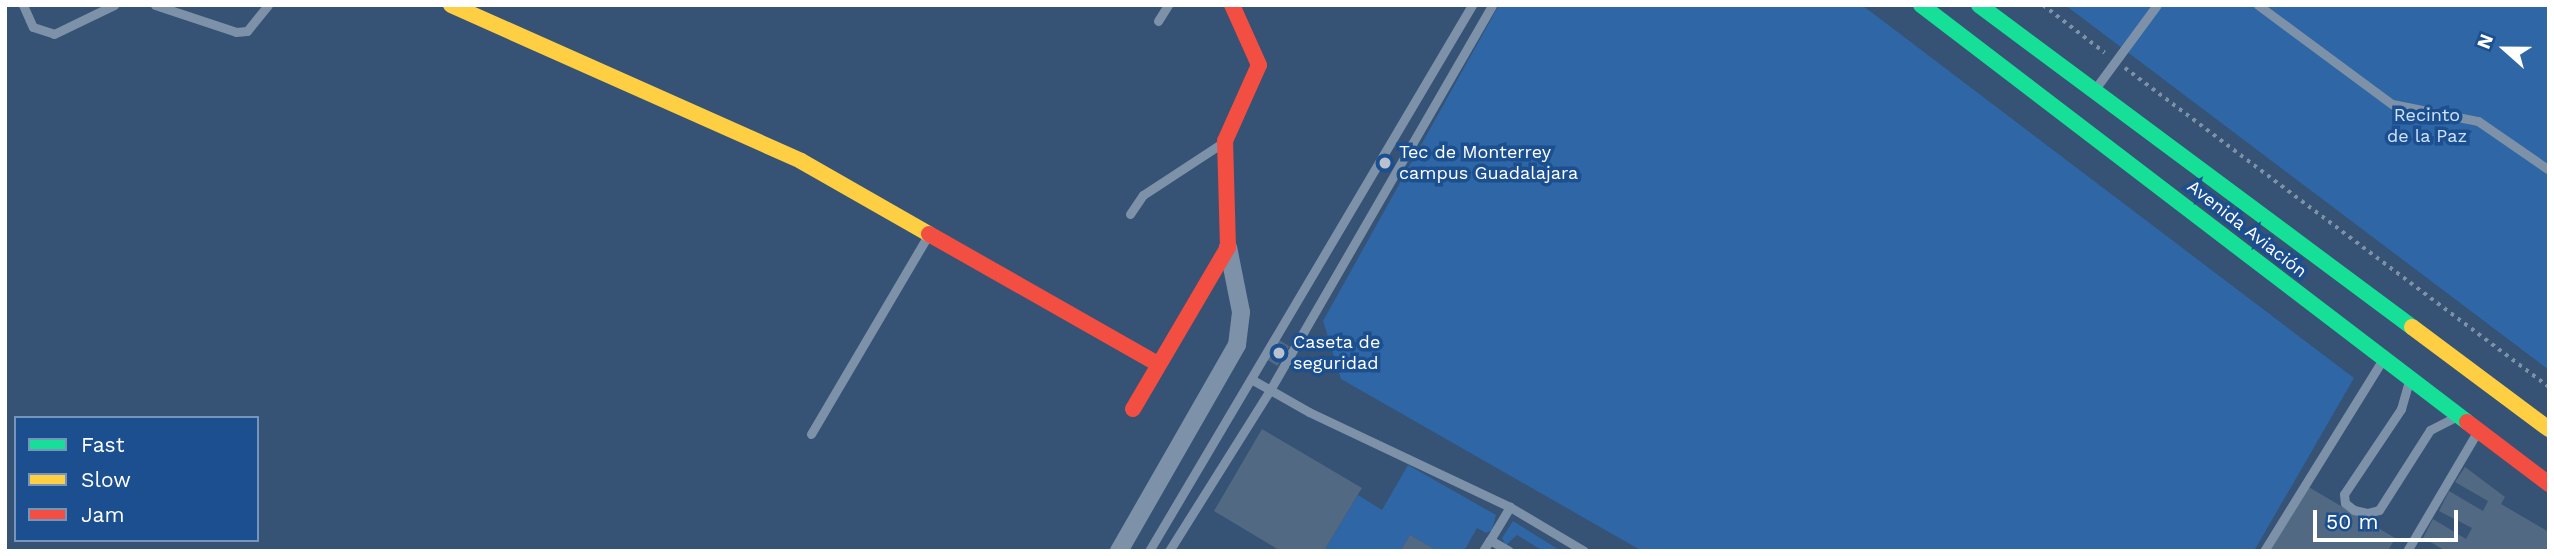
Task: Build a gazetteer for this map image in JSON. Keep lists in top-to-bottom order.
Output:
{
  "streets": {
    "main road": ["Avenida Aviación"]
  },
  "parks": ["Recinto de la Paz"],
  "places": ["Tec de Monterrey campus Guadalajara", "Caseta de seguridad"],
  "legend": ["Fast", "Slow", "Jam"],
  "scale_bar": "50 m",
  "north": "left"
}
